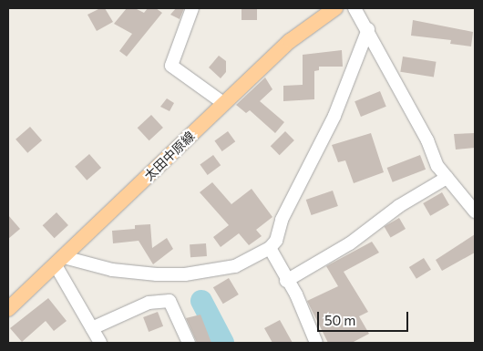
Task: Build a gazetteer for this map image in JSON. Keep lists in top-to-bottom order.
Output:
{
  "streets": {
    "main road": ["太田中原線"]
  },
  "scale_bar": "50 m"
}
